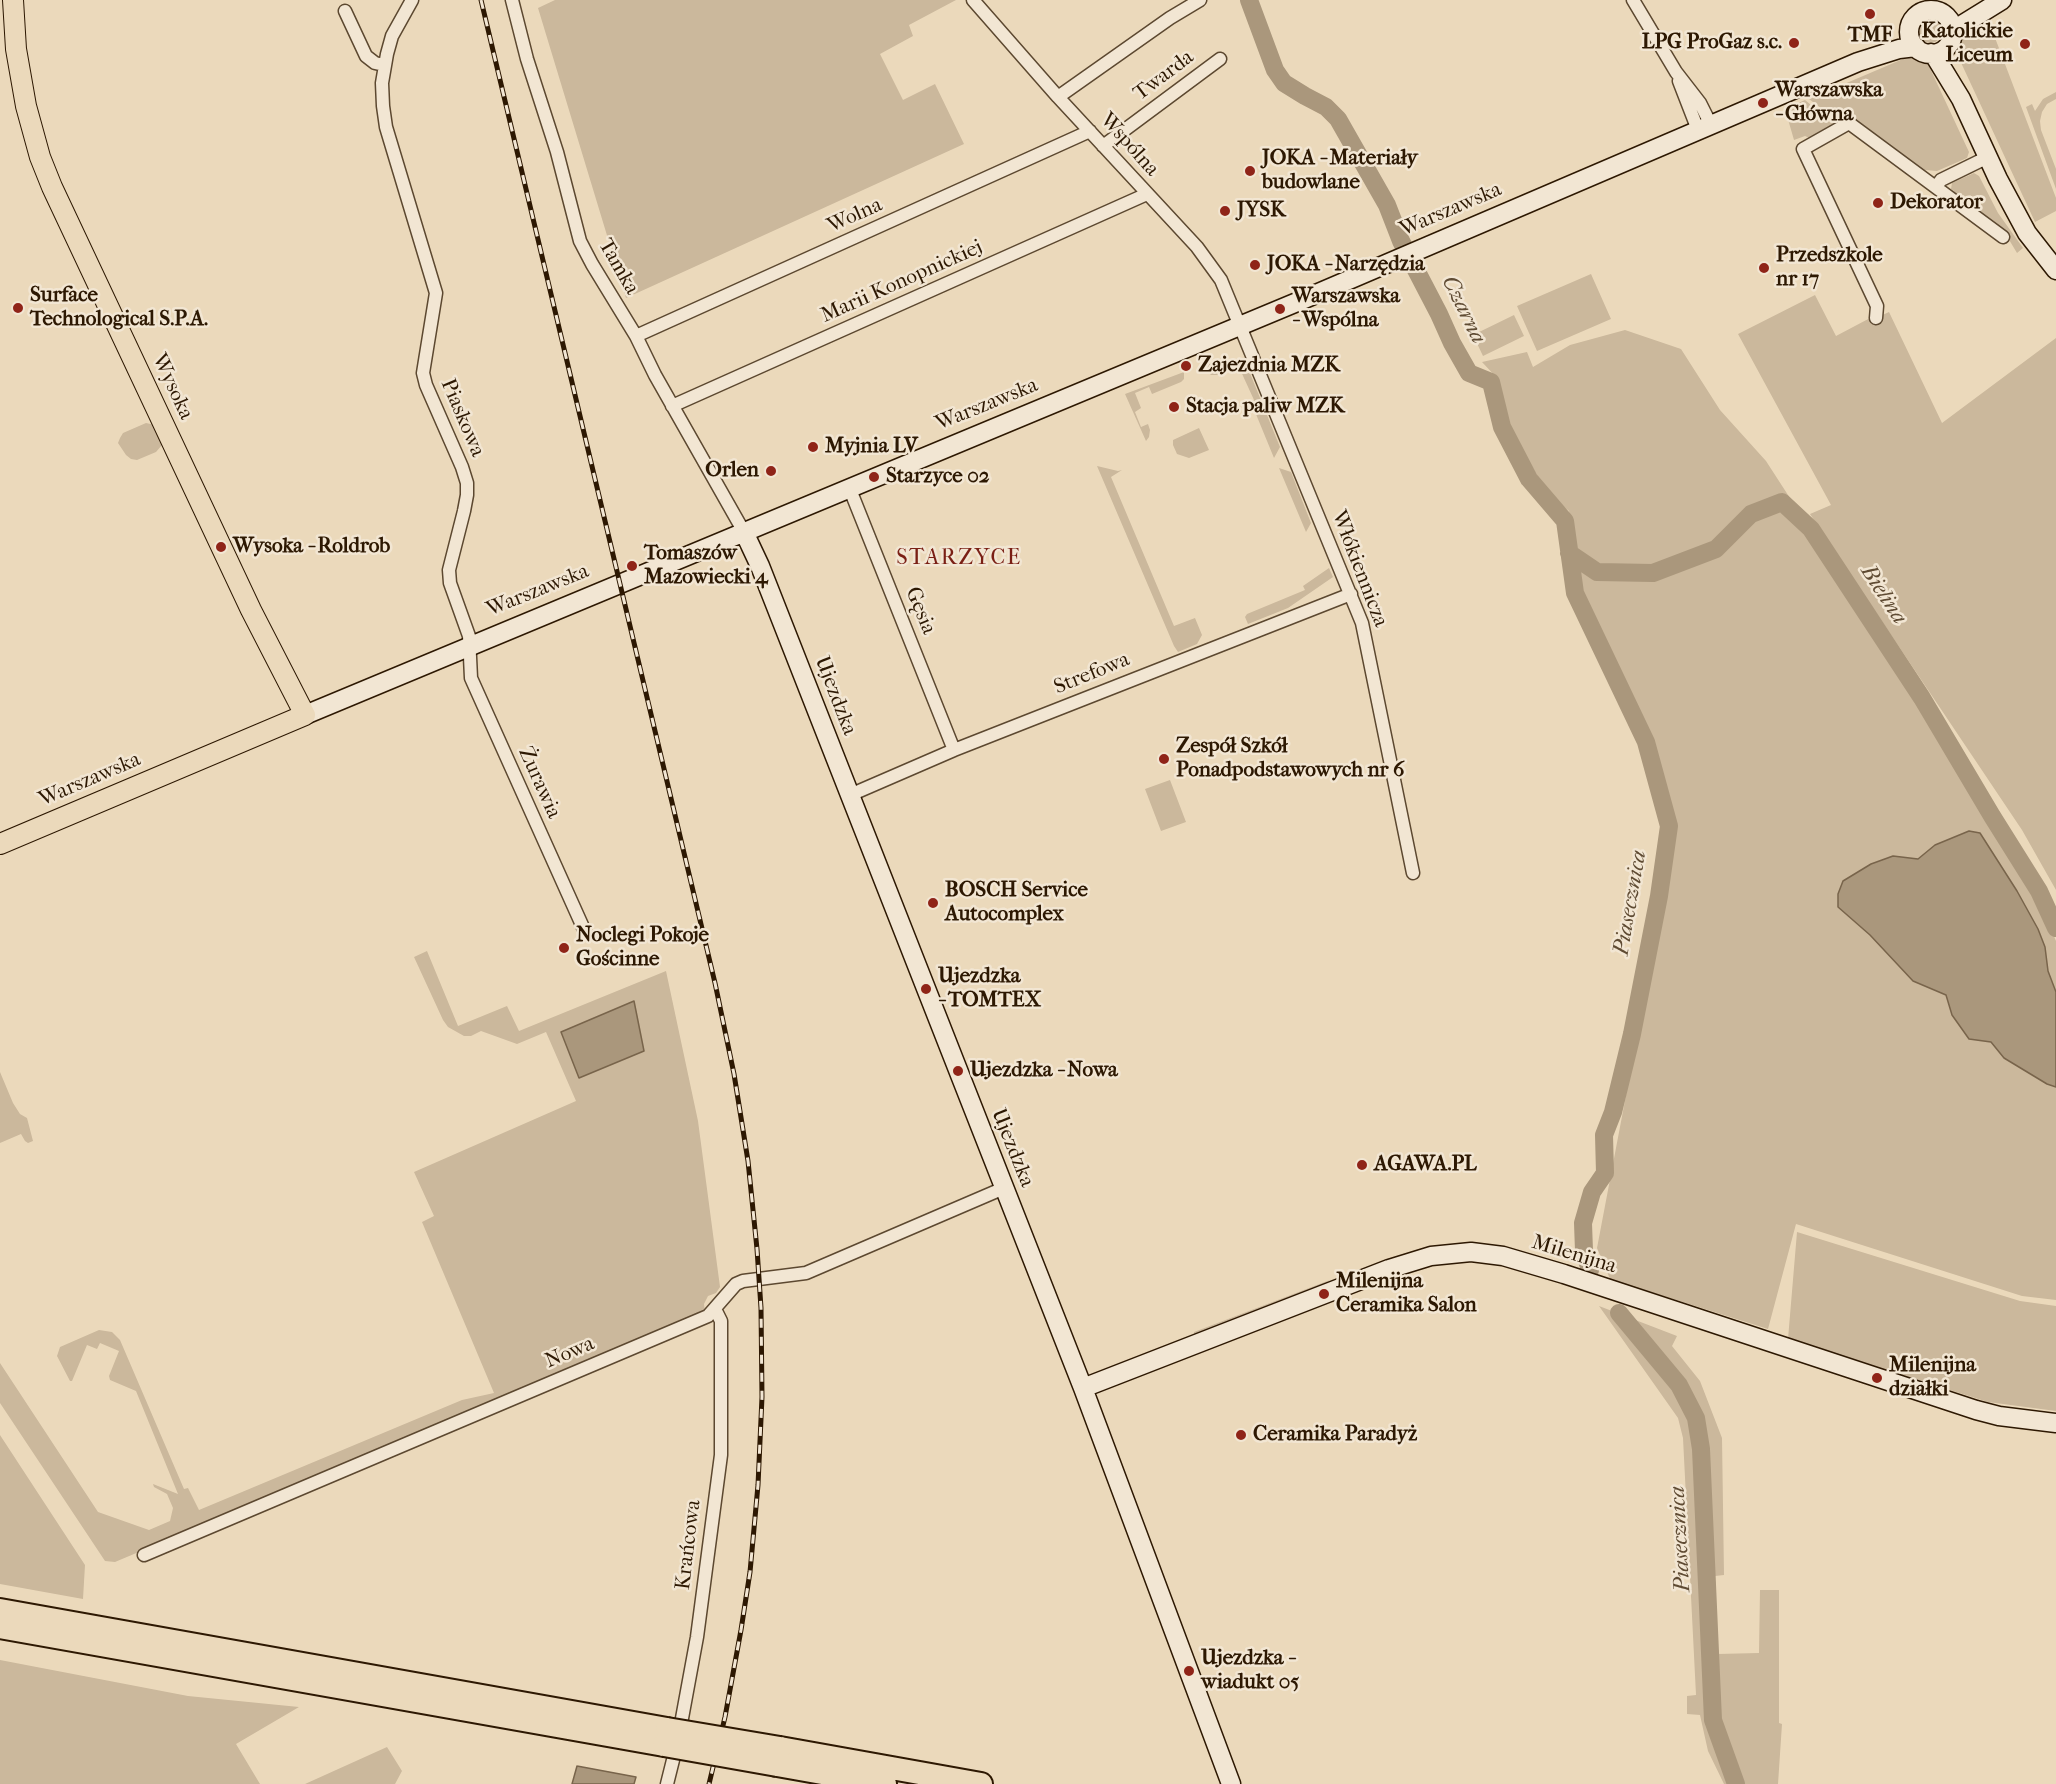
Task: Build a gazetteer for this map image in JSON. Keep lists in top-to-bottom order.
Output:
{
  "streets": {
    "main road": [
      "Warszawska",
      "Wysoka",
      "Ujezdzka",
      "Milenijna"
    ],
    "street": [
      "Twarda",
      "Wspólna",
      "Wolna",
      "Tamka",
      "Marii Konopnickiej",
      "Piaskowa",
      "Włókiennicza",
      "Gęsia",
      "Strefowa",
      "Żurawia",
      "Nowa",
      "Krańcowa"
    ]
  },
  "crossings": [
    ["Twarda", "Wspólna"],
    ["Wspólna", "Warszawska"],
    ["Wspólna", "Wolna"],
    ["Wspólna", "Marii Konopnickiej"],
    ["Wspólna", "Włókiennicza"],
    ["Warszawska", "Tamka"],
    ["Warszawska", "Wysoka"],
    ["Warszawska", "Piaskowa"],
    ["Warszawska", "Włókiennicza"],
    ["Warszawska", "Gęsia"],
    ["Warszawska", "Ujezdzka"],
    ["Warszawska", "Żurawia"],
    ["Wolna", "Tamka"],
    ["Tamka", "Marii Konopnickiej"],
    ["Tamka", "Ujezdzka"],
    ["Piaskowa", "Żurawia"],
    ["Włókiennicza", "Strefowa"],
    ["Gęsia", "Strefowa"],
    ["Strefowa", "Ujezdzka"],
    ["Ujezdzka", "Milenijna"],
    ["Ujezdzka", "Nowa"],
    ["Nowa", "Krańcowa"]
  ],
  "districts": ["STARZYCE"],
  "water": ["Czarna", "Bielina", "Piasecznica"],
  "places": [
    "TMF",
    "LPG ProGaz s.c.",
    "Katolickie Liceum",
    "Warszawska - Główna",
    "JOKA - Materiały budowlane",
    "Dekorator",
    "JYSK",
    "JOKA - Narzędzia",
    "Przedszkole nr 17",
    "Surface Technological S.P.A.",
    "Warszawska - Wspólna",
    "Zajezdnia MZK",
    "Stacja paliw MZK",
    "Myjnia LV",
    "Orlen",
    "Starzyce 02",
    "Wysoka - Roldrob",
    "Tomaszów Mazowiecki 4",
    "Zespół Szkół Ponadpodstawowych nr 6",
    "BOSCH Service Autocomplex",
    "Noclegi Pokoje Gościnne",
    "Ujezdzka - TOMTEX",
    "Ujezdzka - Nowa",
    "AGAWA.PL",
    "Milenijna Ceramika Salon",
    "Milenijna działki",
    "Ceramika Paradyż",
    "Ujezdzka - wiadukt 05"
  ]
}
